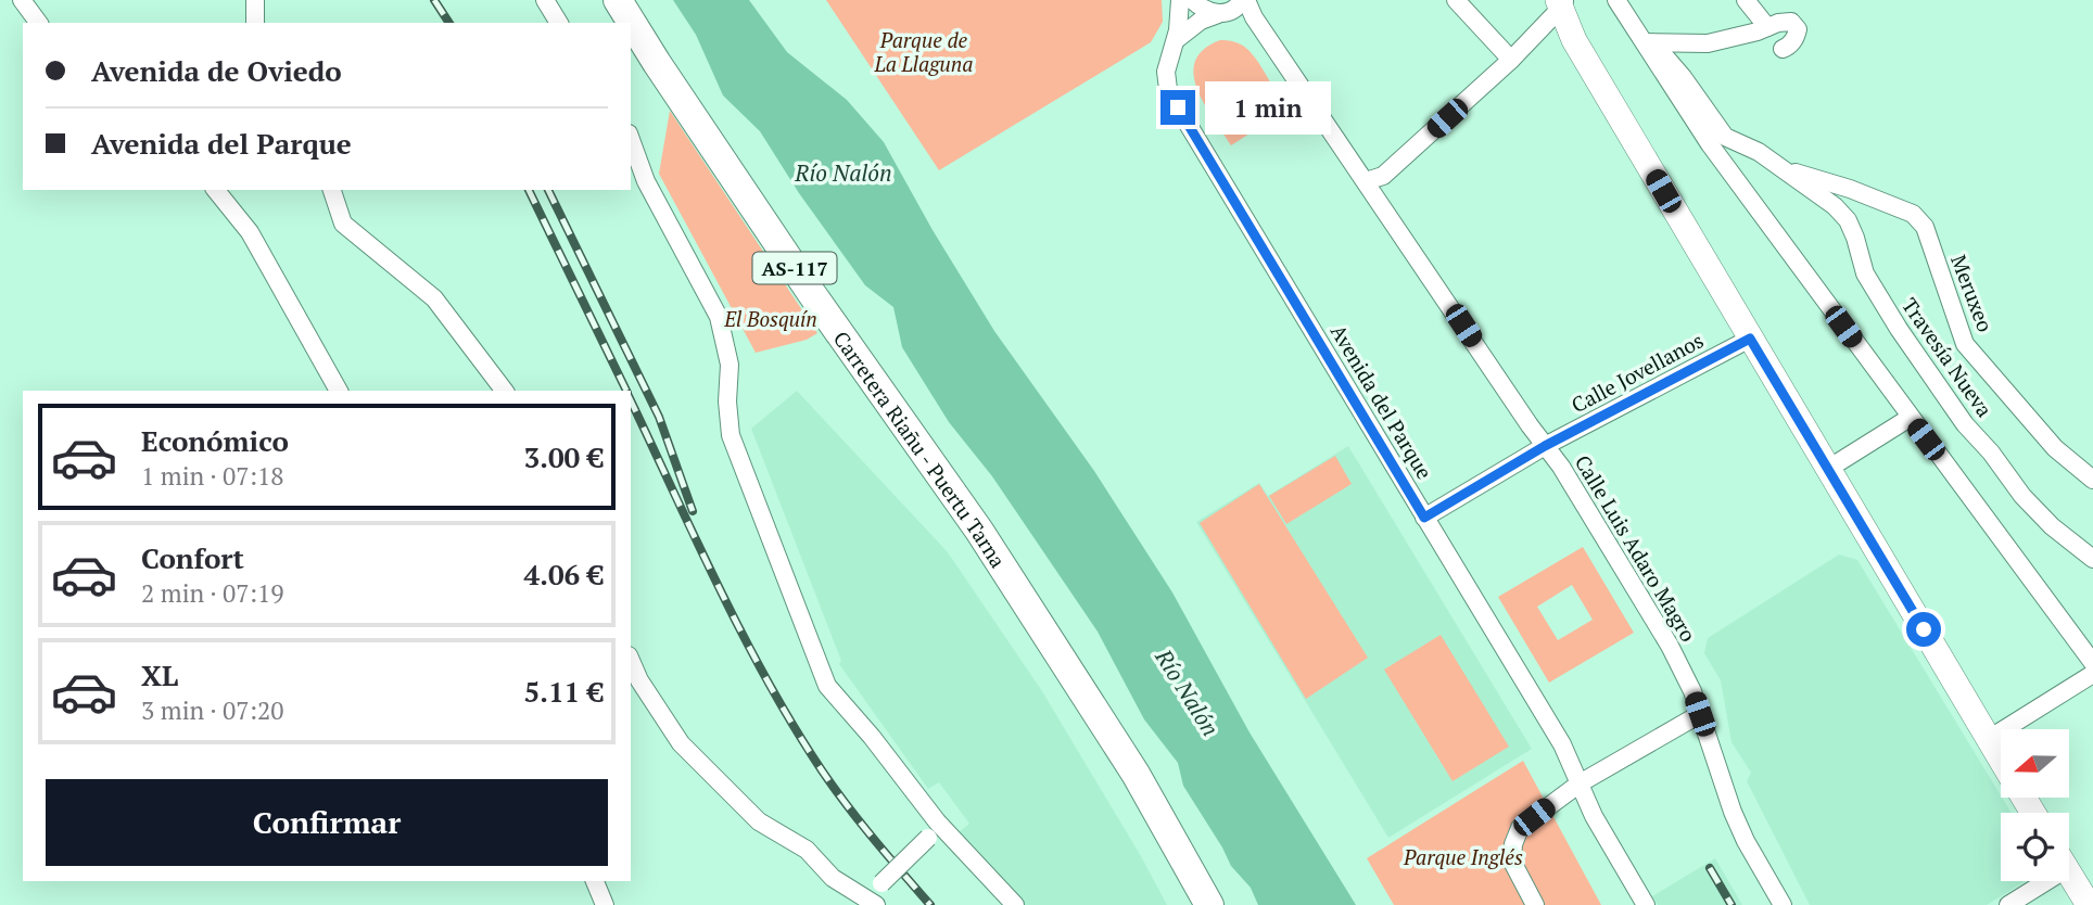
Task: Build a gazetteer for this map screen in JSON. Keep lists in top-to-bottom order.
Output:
{
  "streets": {
    "main road": ["AS-117", "Carretera Riañu - Puertu Tarna"],
    "street": [
      "Meruxeo",
      "Travesía Nueva",
      "Calle Jovellanos",
      "Avenida del Parque",
      "Calle Luis Adaro Magro"
    ]
  },
  "crossings": [
    ["Meruxeo", "Travesía Nueva"],
    ["Calle Jovellanos", "Avenida del Parque"],
    ["Calle Jovellanos", "Calle Luis Adaro Magro"]
  ],
  "water": ["Río Nalón"],
  "parks": ["Parque de La Llaguna", "El Bosquín", "Parque Inglés"],
  "north": "left",
  "page": {
    "banner": ["Avenida de Oviedo", "Avenida del Parque"],
    "bubble": "1 min",
    "list": [
      {
        "name": "Económico",
        "note": "1 min · 07:18",
        "value": "3.00 €"
      },
      {
        "name": "Confort",
        "note": "2 min · 07:19",
        "value": "4.06 €"
      },
      {
        "name": "XL",
        "note": "3 min · 07:20",
        "value": "5.11 €"
      }
    ],
    "buttons": "Confirmar"
  }
}
